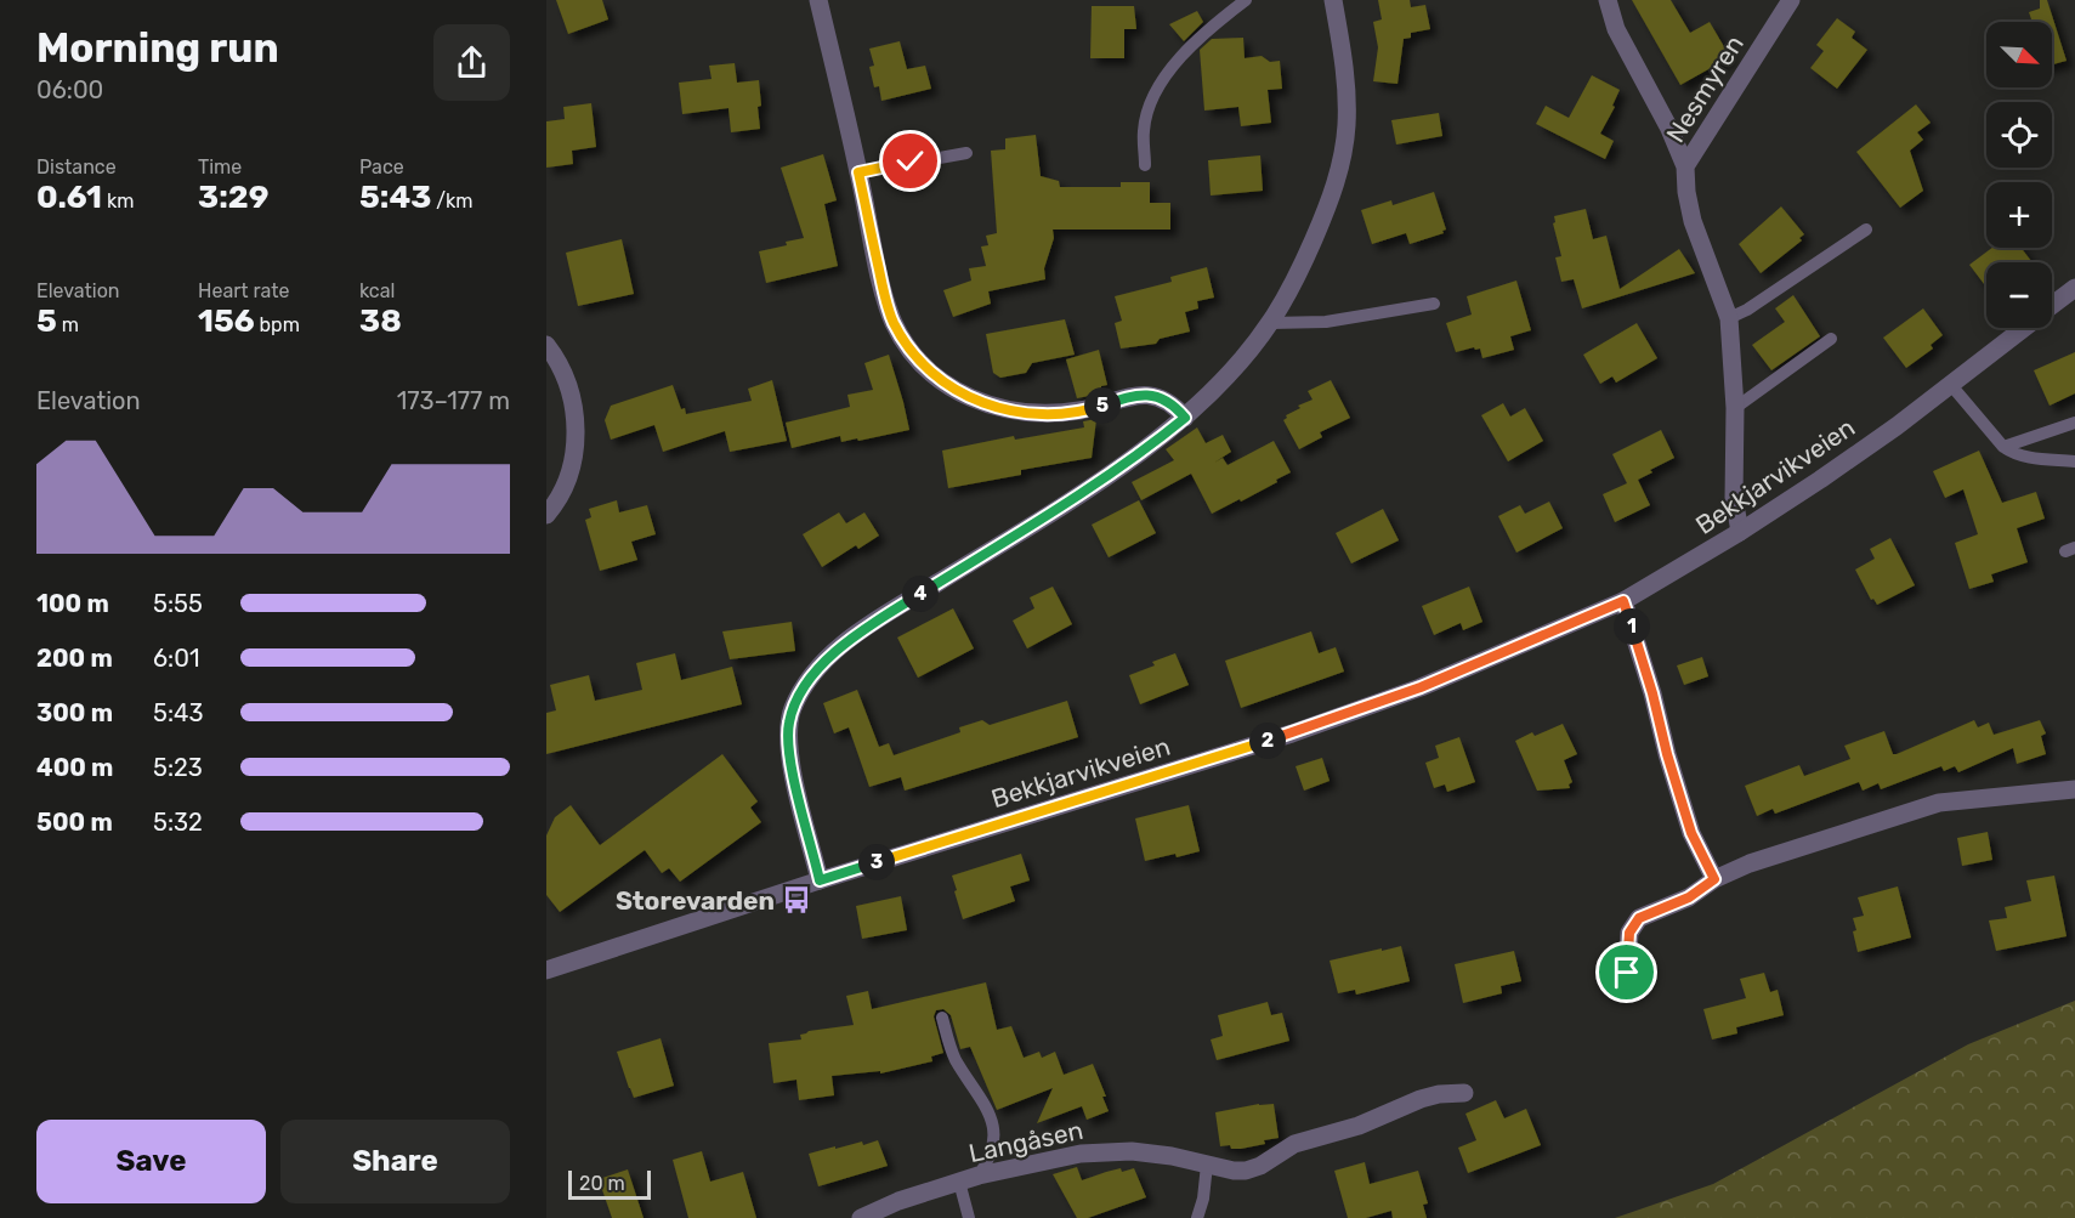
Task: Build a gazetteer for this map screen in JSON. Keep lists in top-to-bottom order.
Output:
{
  "streets": {
    "street": ["Nesmyren", "Bekkjarvikveien", "Langåsen"]
  },
  "crossings": [
    ["Nesmyren", "Bekkjarvikveien"]
  ],
  "places": {
    "bus stop": ["Storevarden"]
  },
  "scale_bar": "20 m",
  "north": "bottom right",
  "page": {
    "heading": ["Morning run", "06:00"],
    "map_buttons": ["+", "−"],
    "stats": [
      ["Distance", "0.61 km"],
      ["Time", "3:29"],
      ["Pace", "5:43 /km"],
      ["Elevation", "5 m"],
      ["Heart rate", "156 bpm"],
      ["kcal", "38"]
    ],
    "chart": ["Elevation", "173–177 m"],
    "pins": [
      "5",
      "4",
      "1",
      "2",
      "3"
    ],
    "list": [
      {
        "name": "100 m",
        "note": "5:55"
      },
      {
        "name": "200 m",
        "note": "6:01"
      },
      {
        "name": "300 m",
        "note": "5:43"
      },
      {
        "name": "400 m",
        "note": "5:23"
      },
      {
        "name": "500 m",
        "note": "5:32"
      }
    ],
    "buttons": ["Save", "Share"],
    "scale": "20 m"
  }
}
